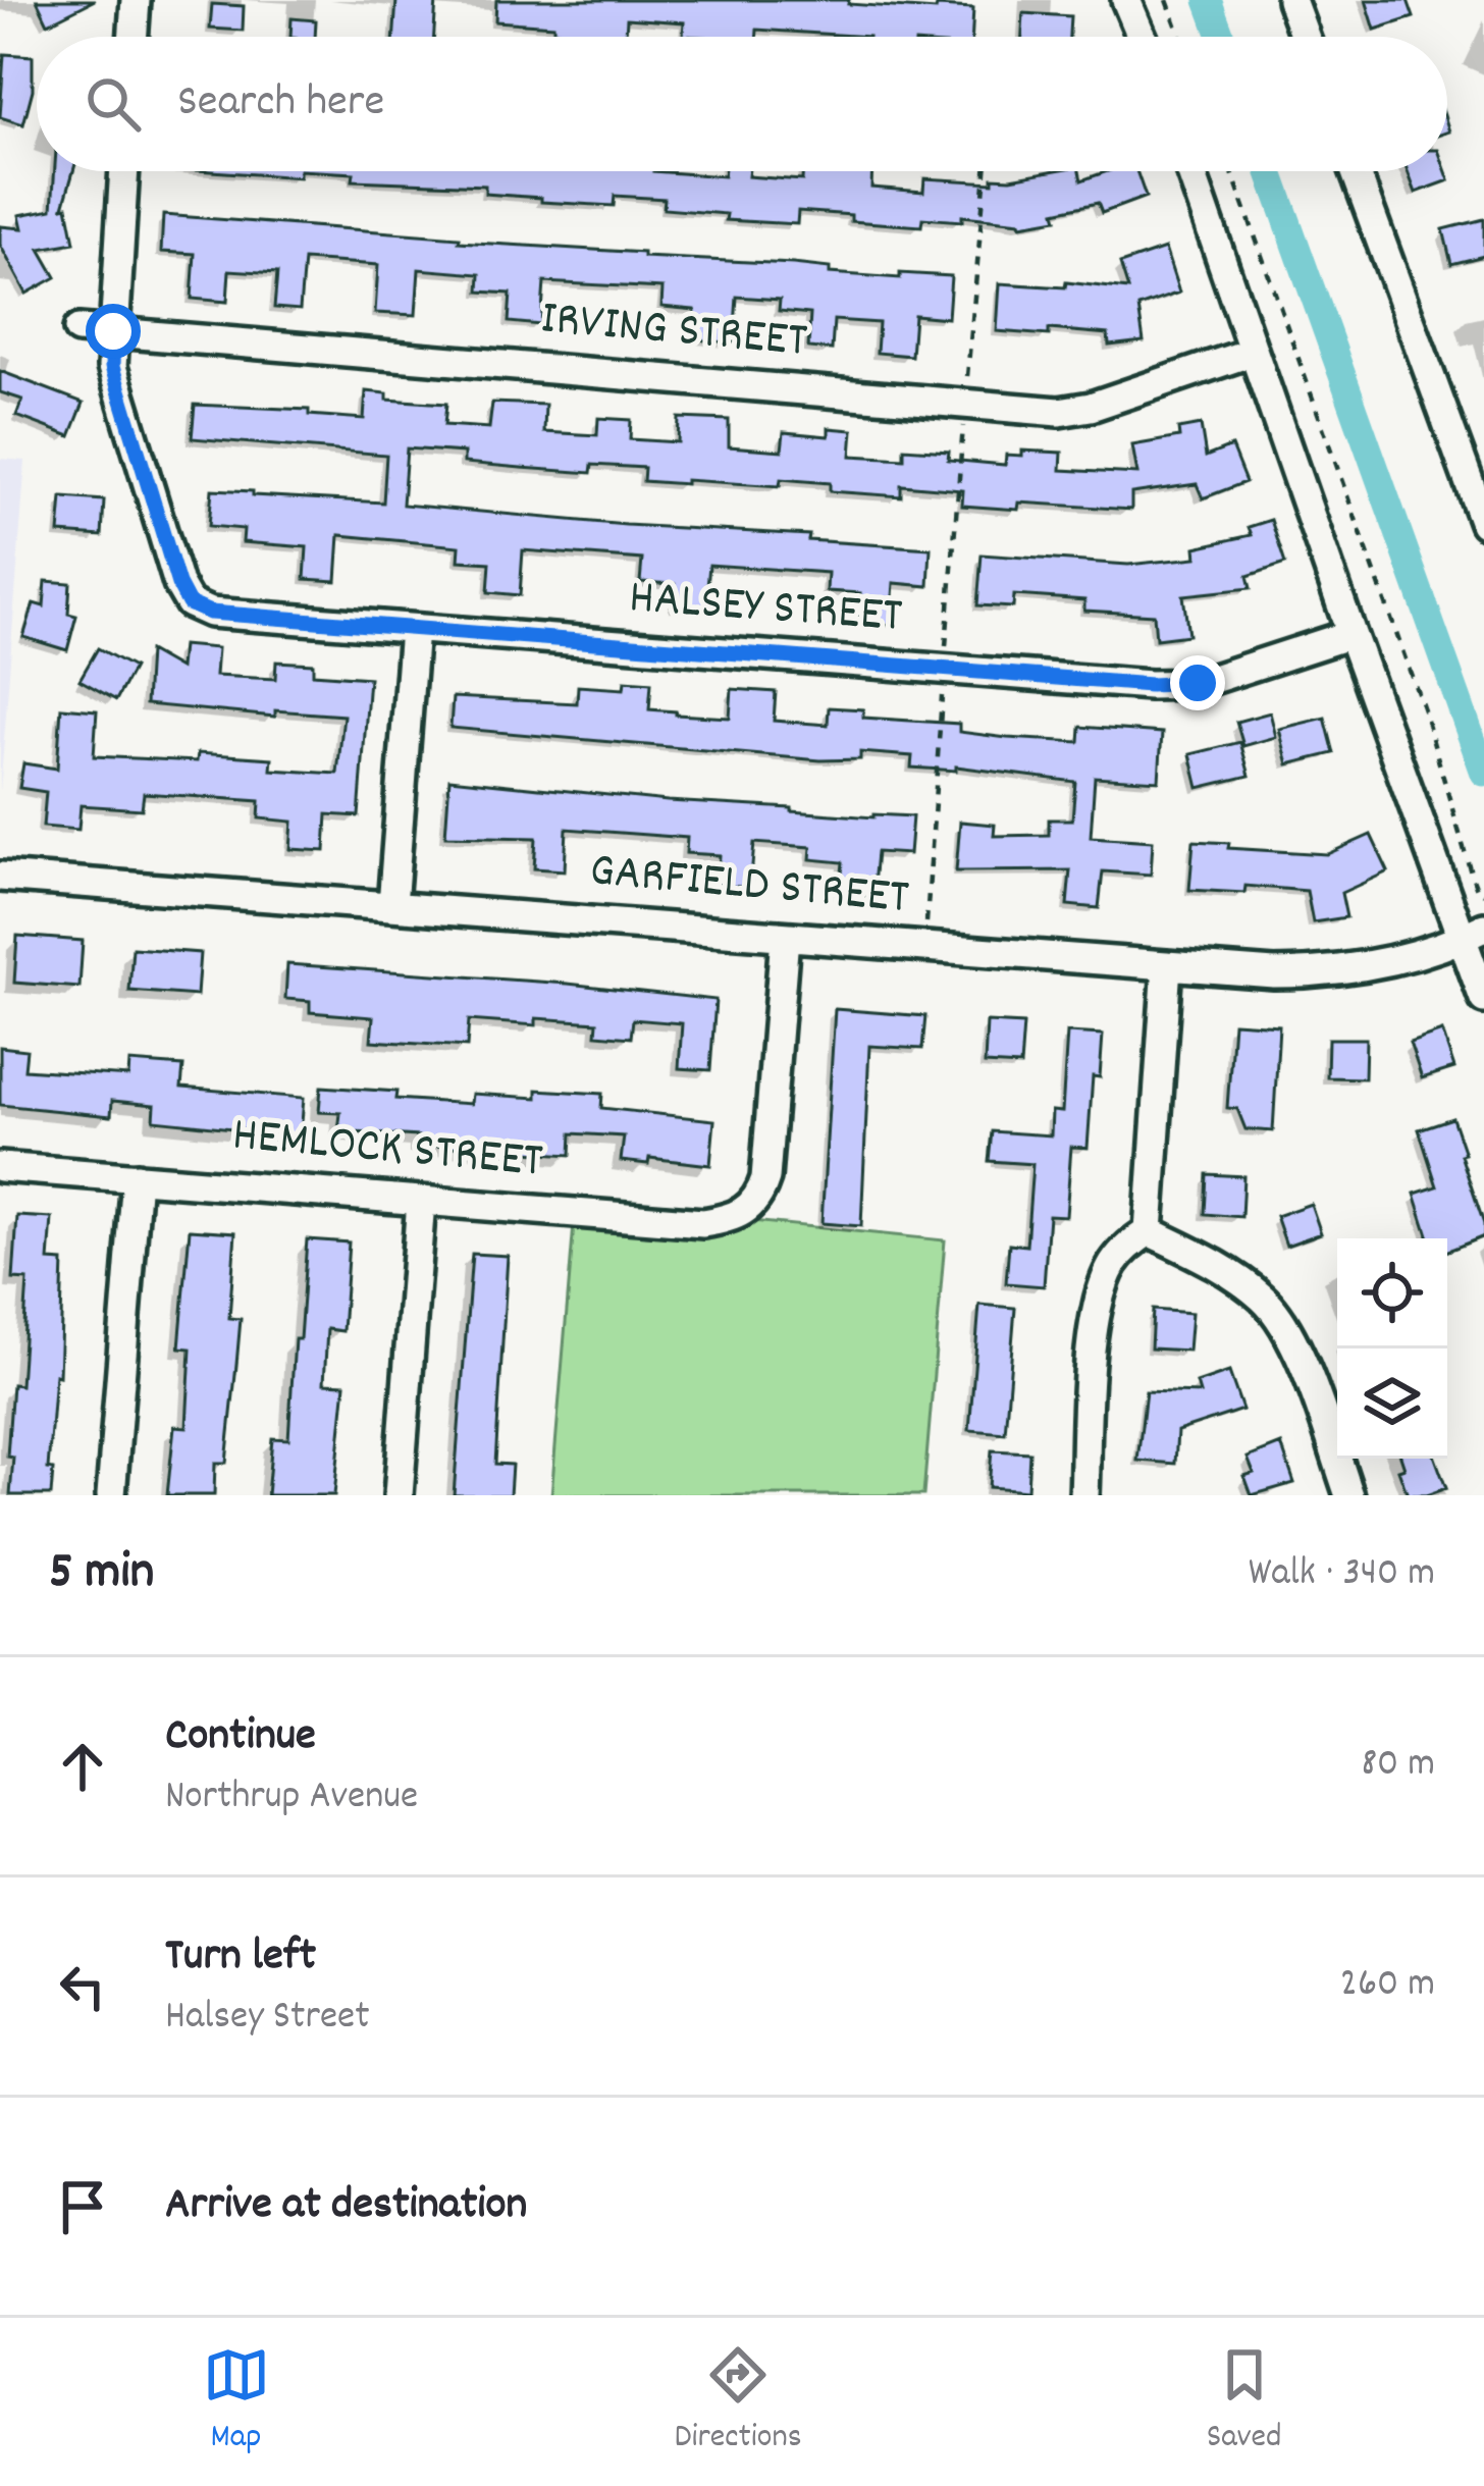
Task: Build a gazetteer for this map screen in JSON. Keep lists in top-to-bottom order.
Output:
{
  "streets": {
    "street": [
      "IRVING STREET",
      "HALSEY STREET",
      "GARFIELD STREET",
      "HEMLOCK STREET"
    ]
  },
  "crossings": [
    ["IRVING STREET", "HALSEY STREET"],
    ["GARFIELD STREET", "HEMLOCK STREET"]
  ],
  "page": {
    "search": "Search here",
    "heading": ["5 min", "Walk · 340 m"],
    "list": [
      ["Continue", "Northrup Avenue", "80 m"],
      ["Turn left", "Halsey Street", "260 m"],
      "Arrive at destination"
    ],
    "nav": ["Map", "Directions", "Saved"]
  }
}
